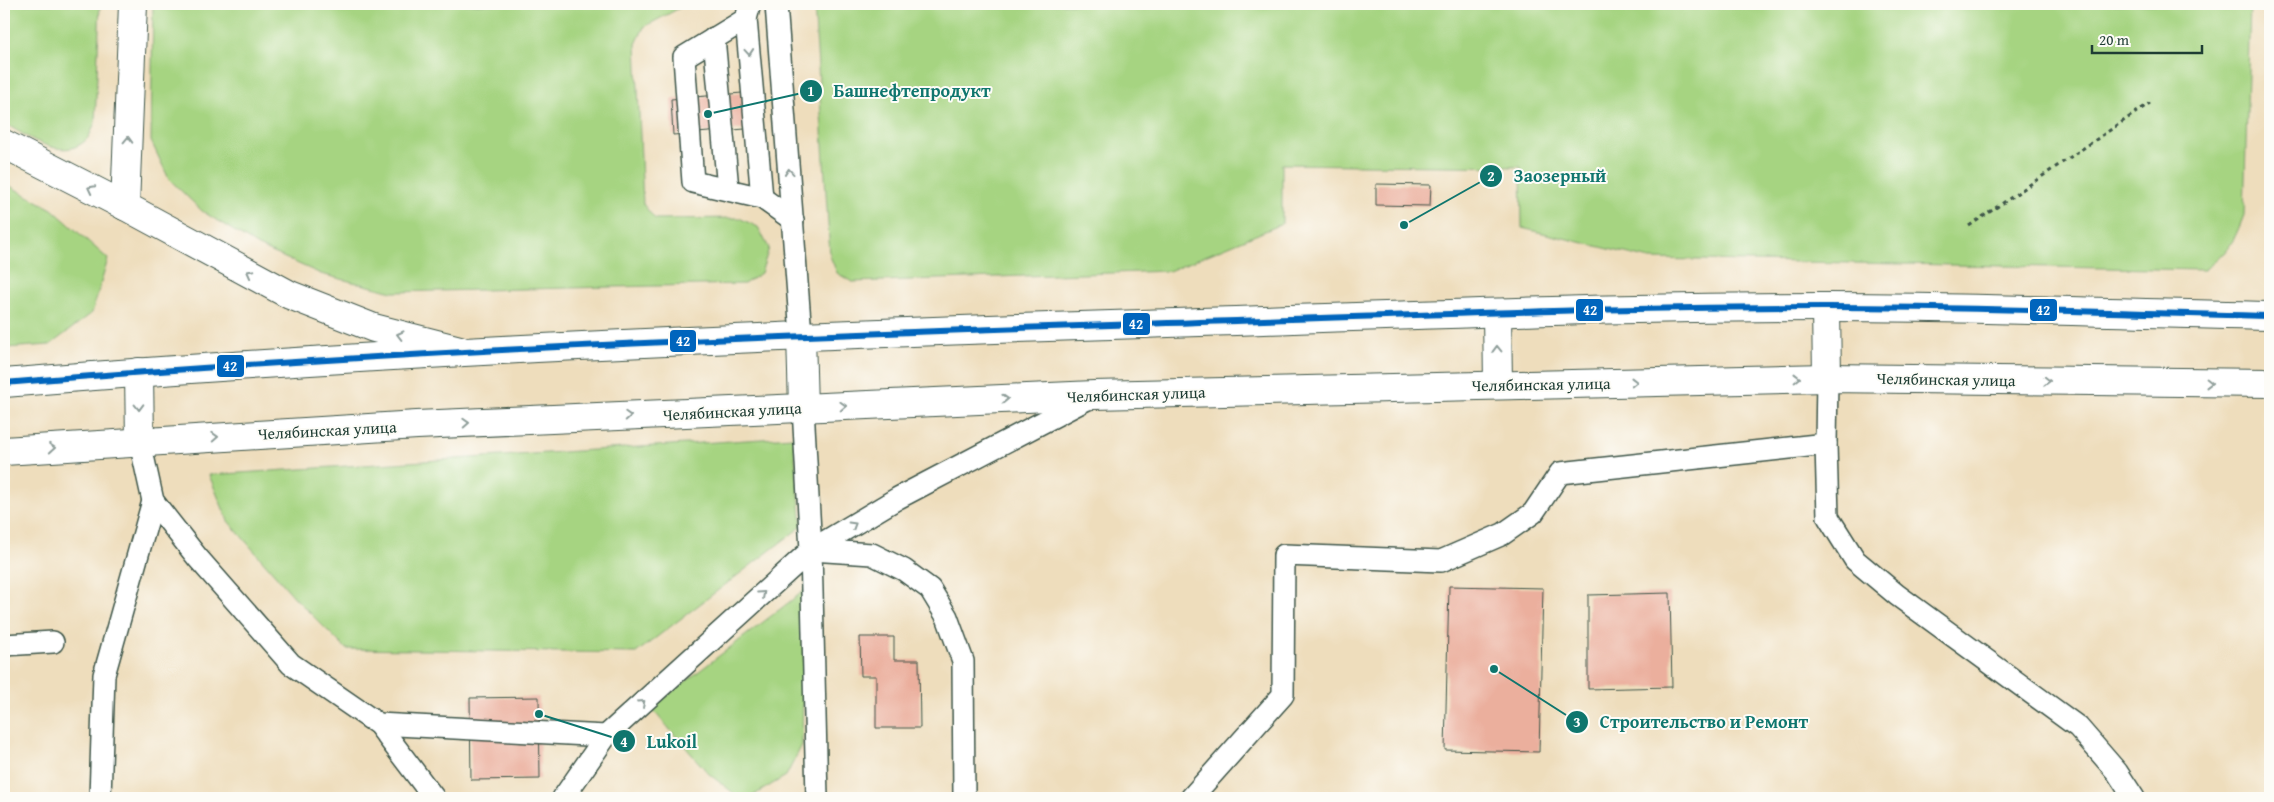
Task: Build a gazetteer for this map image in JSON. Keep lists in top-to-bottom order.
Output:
{
  "streets": {
    "main road": ["Челябинская улица"]
  },
  "places": [
    "Башнефтепродукт",
    "Заозерный",
    "Строительство и Ремонт",
    "Lukoil"
  ],
  "lines": ["transit line 42"],
  "scale_bar": "20 m"
}
